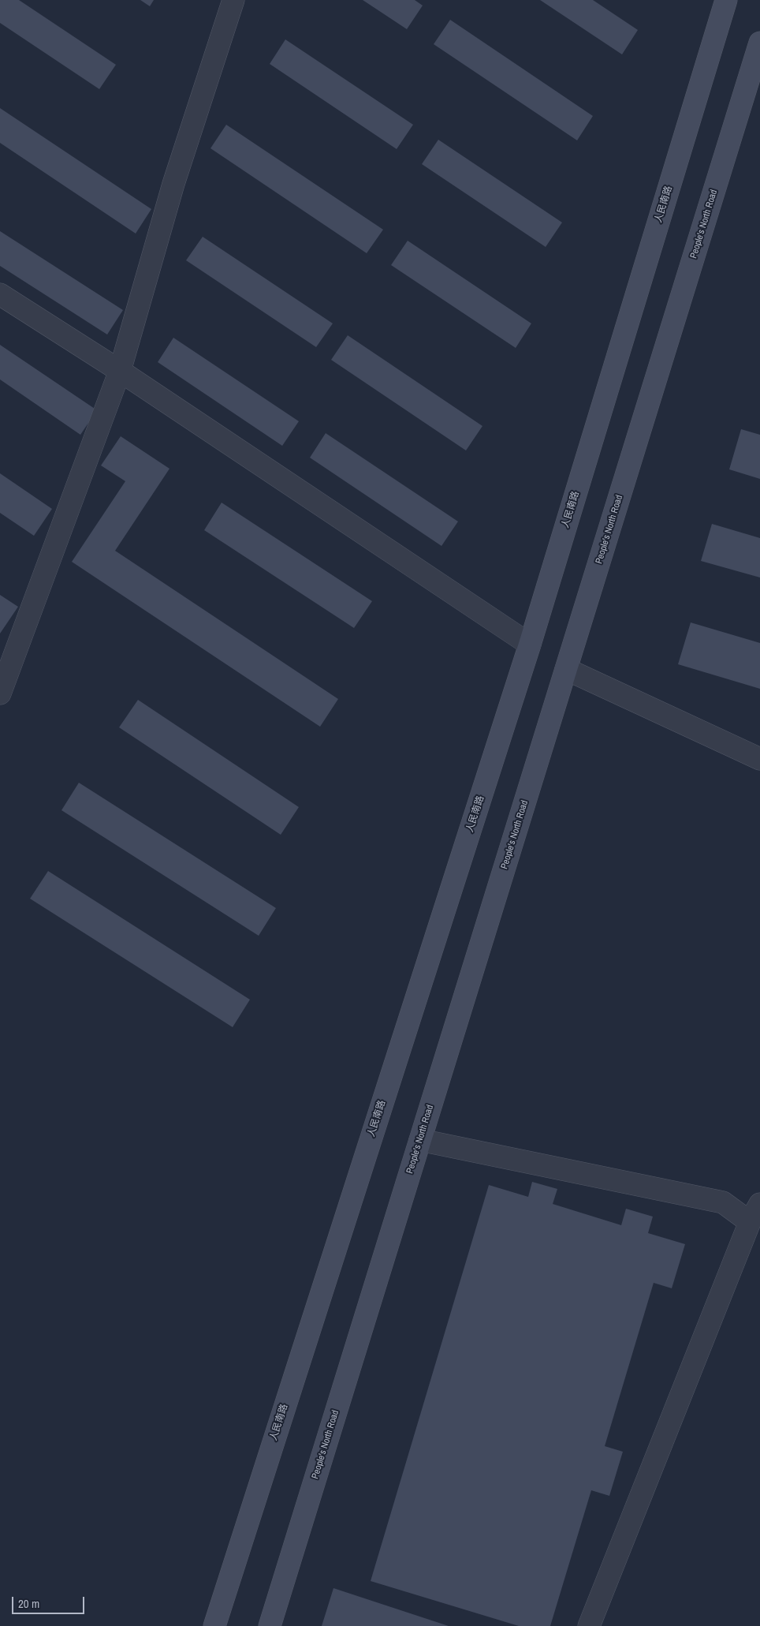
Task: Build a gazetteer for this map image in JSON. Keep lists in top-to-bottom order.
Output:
{
  "streets": {
    "main road": ["人民南路", "People's North Road"]
  },
  "scale_bar": "20 m"
}
